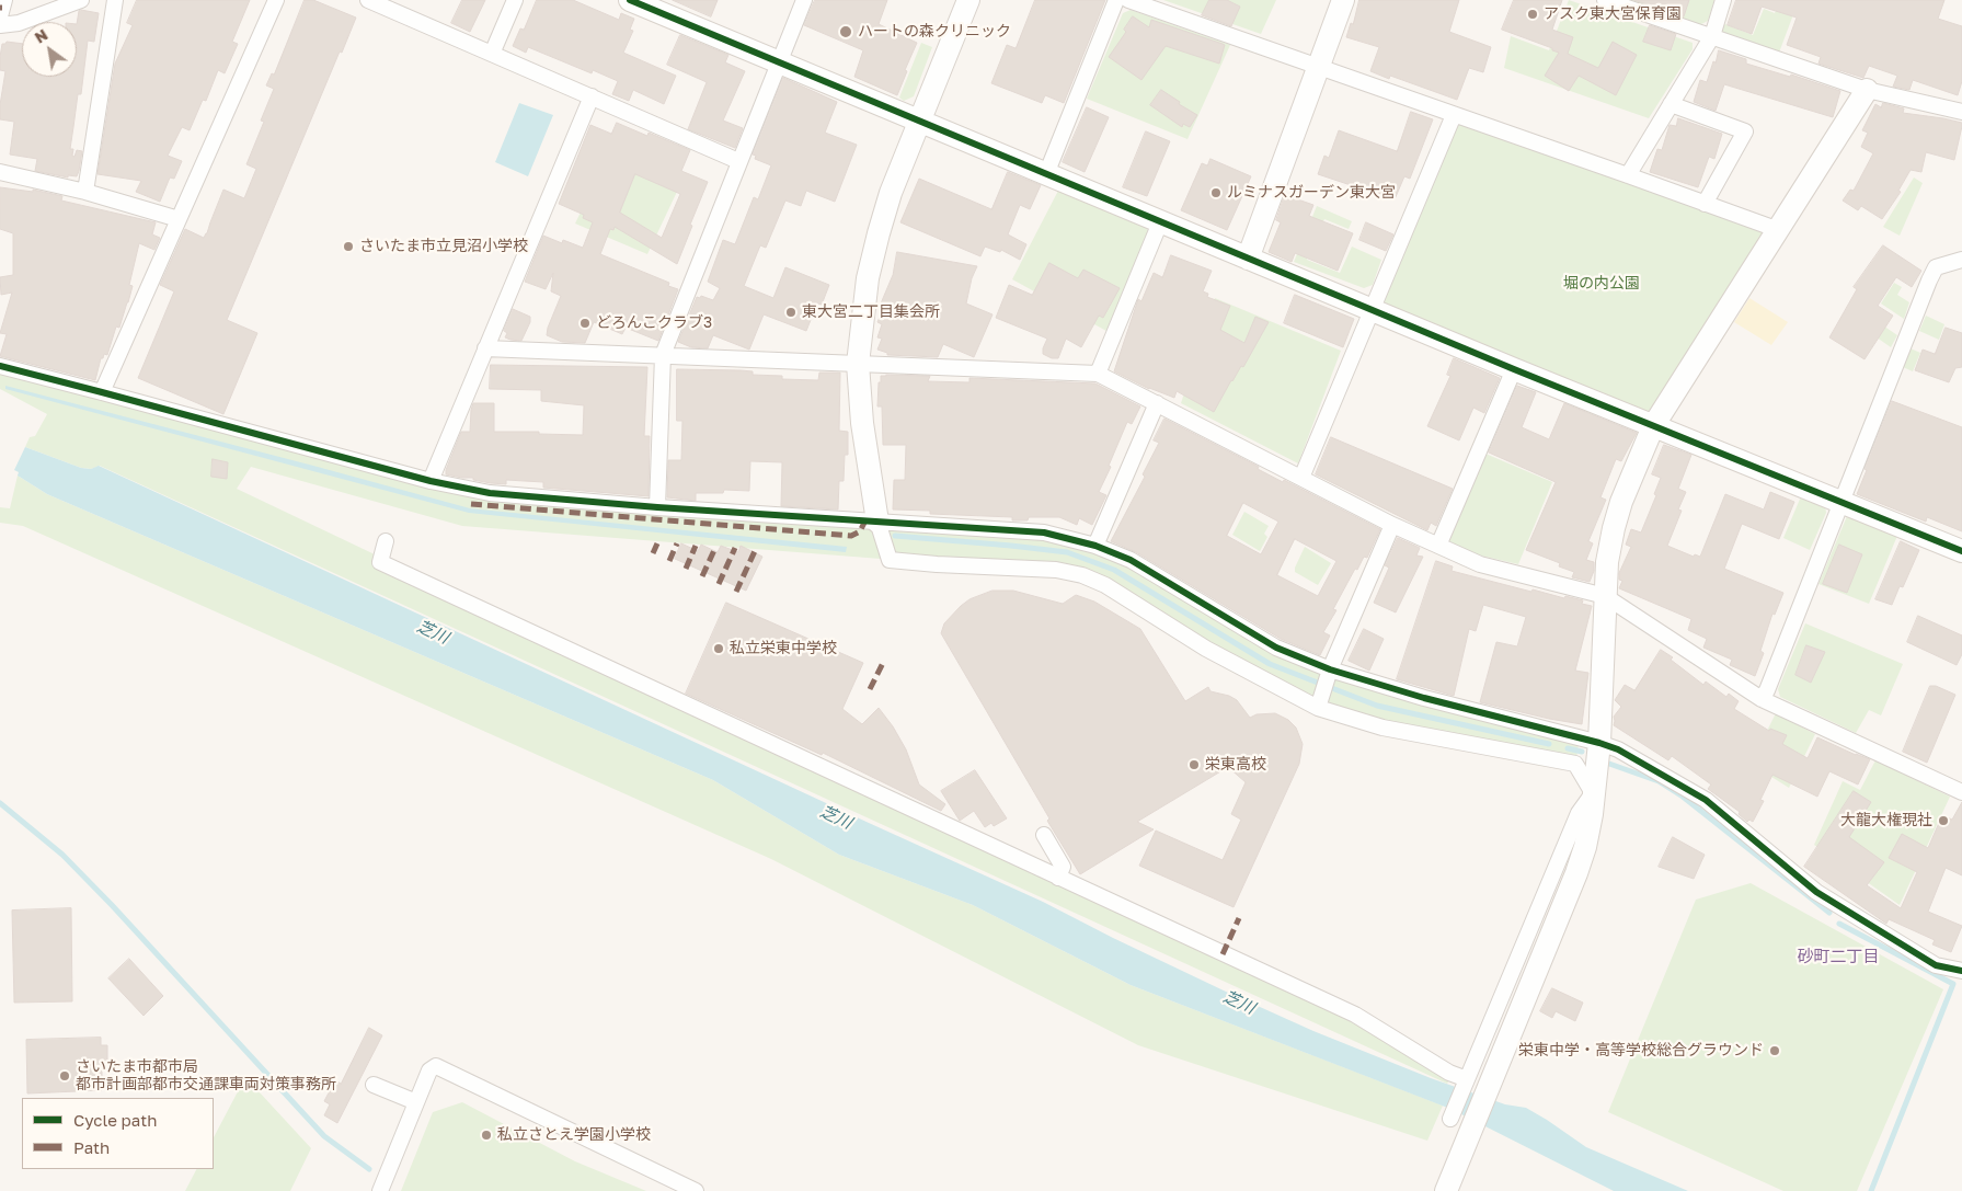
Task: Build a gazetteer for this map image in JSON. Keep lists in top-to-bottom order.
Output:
{
  "districts": ["砂町二丁目"],
  "water": ["芝川"],
  "parks": ["堀の内公園"],
  "places": [
    "アスク東大宮保育園",
    "ハートの森クリニック",
    "ルミナスガーデン東大宮",
    "さいたま市立見沼小学校",
    "東大宮二丁目集会所",
    "どろんこクラブ3",
    "私立栄東中学校",
    "栄東高校",
    "大龍大権現社",
    "栄東中学・高等学校総合グラウンド",
    "さいたま市都市局 都市計画部都市交通課車両対策事務所",
    "私立さとえ学園小学校"
  ],
  "legend": ["Cycle path", "Path"],
  "north": "top left"
}
